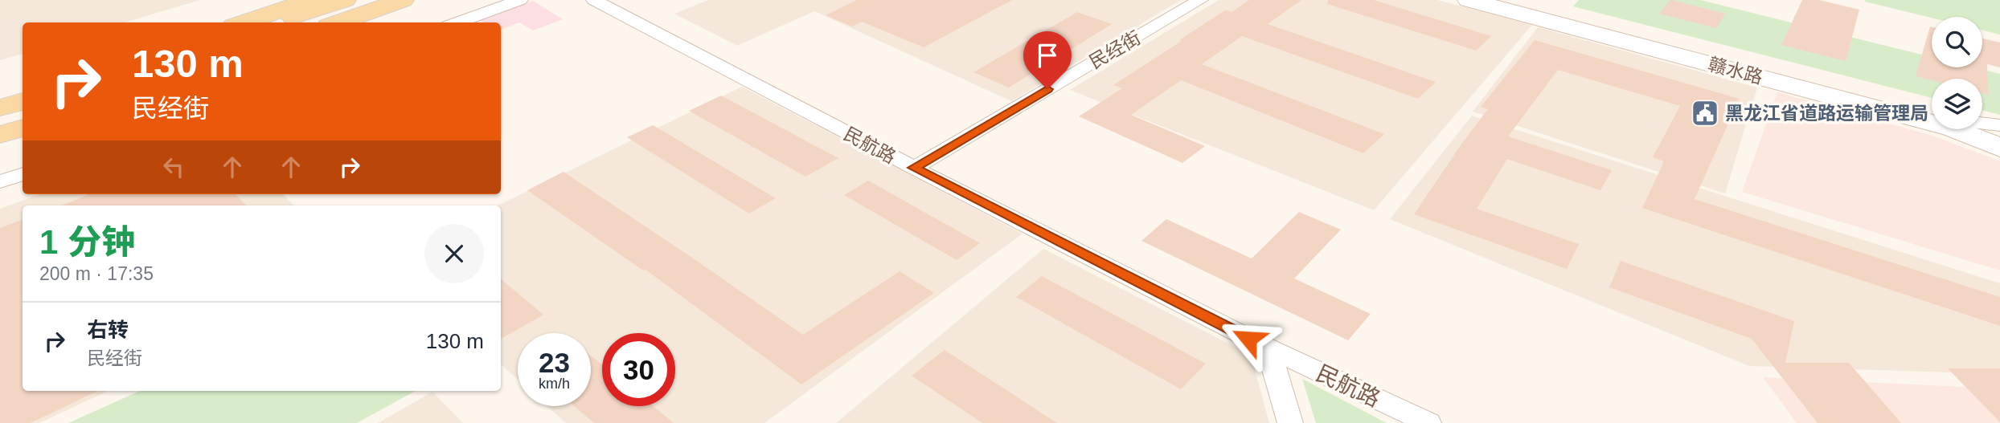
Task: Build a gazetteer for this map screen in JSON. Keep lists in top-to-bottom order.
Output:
{
  "streets": {
    "main road": ["赣水路"],
    "street": ["民经街", "民航路"]
  },
  "crossings": [
    ["民经街", "民航路"]
  ],
  "places": {
    "public building": ["黑龙江省道路运输管理局"]
  },
  "page": {
    "turn": ["130 m", "民经街"],
    "heading": ["1 分钟", "200 m · 17:35"],
    "list": [
      {
        "name": "右转",
        "note": "民经街",
        "value": "130 m"
      }
    ],
    "speed": "23 km/h",
    "limit": "30"
  }
}
